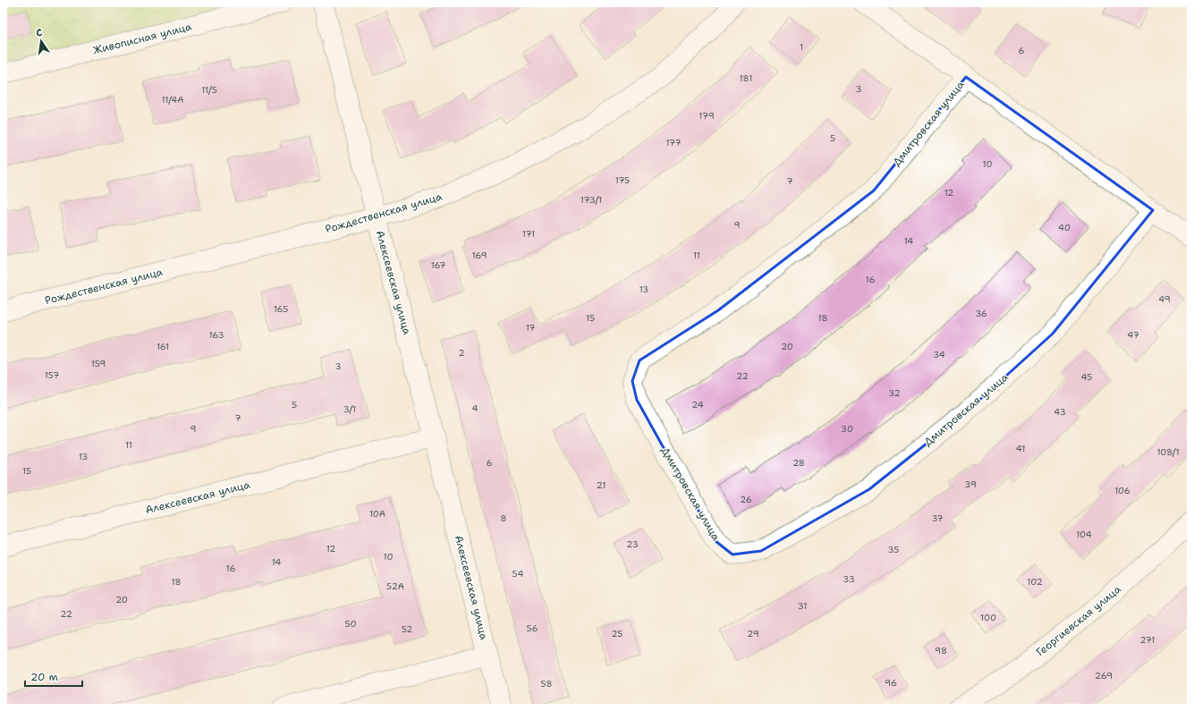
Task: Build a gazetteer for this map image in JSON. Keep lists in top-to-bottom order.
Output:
{
  "streets": {
    "street": [
      "Живописная улица",
      "Дмитровская улица",
      "Рождественская улица",
      "Алексеевская улица",
      "Георгиевская улица"
    ]
  },
  "crossings": [
    ["Рождественская улица", "Алексеевская улица"]
  ],
  "house_numbers": [
    "1",
    "6",
    "181",
    "3",
    "11/5",
    "11/4А",
    "179",
    "5",
    "177",
    "10",
    "175",
    "7",
    "12",
    "173/1",
    "9",
    "40",
    "171",
    "14",
    "169",
    "11",
    "167",
    "16",
    "13",
    "49",
    "165",
    "36",
    "15",
    "18",
    "17",
    "163",
    "47",
    "161",
    "20",
    "2",
    "34",
    "159",
    "3",
    "157",
    "22",
    "45",
    "32",
    "5",
    "24",
    "4",
    "3/1",
    "43",
    "7",
    "9",
    "30",
    "11",
    "41",
    "108/1",
    "13",
    "6",
    "28",
    "15",
    "39",
    "21",
    "106",
    "26",
    "10А",
    "8",
    "37",
    "104",
    "23",
    "12",
    "35",
    "10",
    "14",
    "16",
    "54",
    "33",
    "18",
    "102",
    "52А",
    "20",
    "31",
    "22",
    "100",
    "50",
    "56",
    "52",
    "25",
    "29",
    "271",
    "98",
    "269",
    "96",
    "58"
  ],
  "scale_bar": "20 m",
  "north": "top"
}
